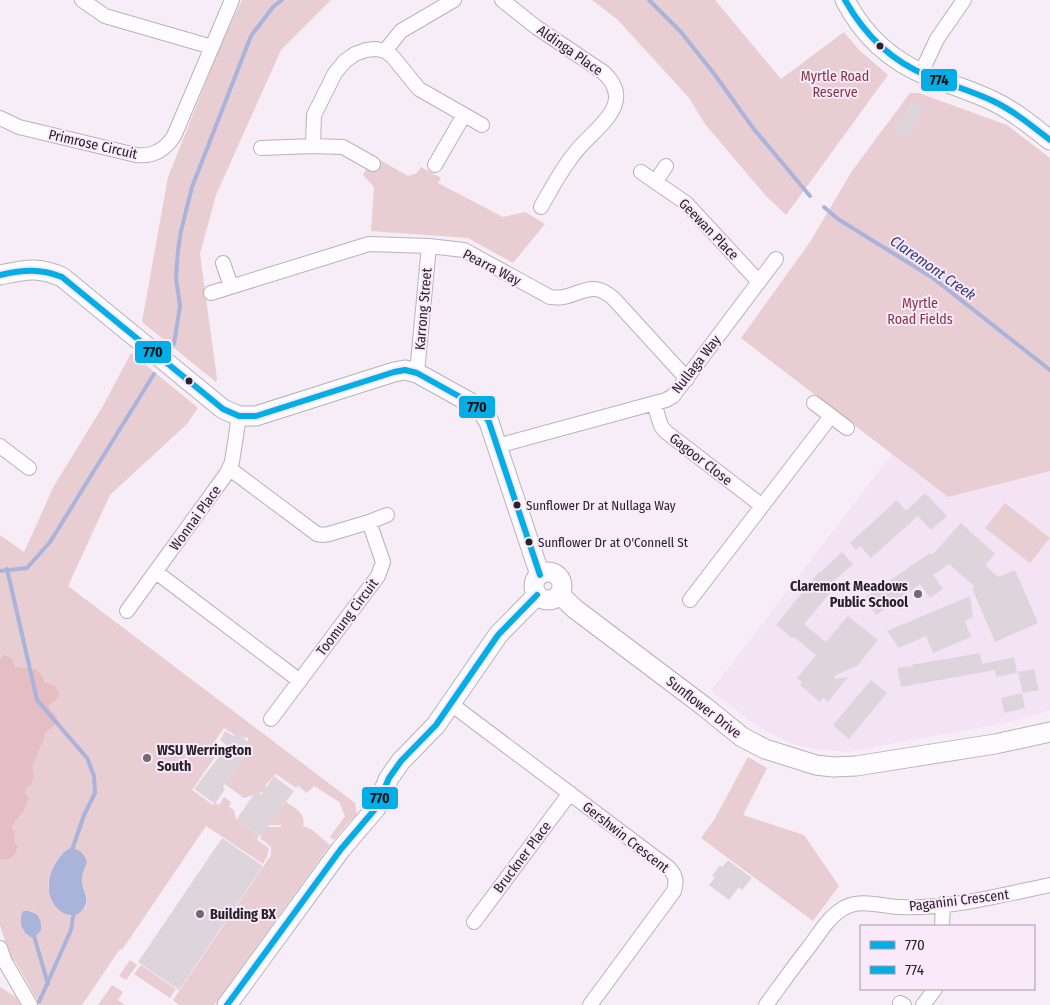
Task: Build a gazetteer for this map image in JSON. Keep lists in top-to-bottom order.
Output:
{
  "streets": {
    "street": [
      "Aldinga Place",
      "Primrose Circuit",
      "Geewan Place",
      "Pearra Way",
      "Karrong Street",
      "Nullaga Way",
      "Gagoor Close",
      "Wonnai Place",
      "Toomung Circuit",
      "Sunflower Drive",
      "Gershwin Crescent",
      "Bruckner Place",
      "Paganini Crescent"
    ]
  },
  "crossings": [
    ["Geewan Place", "Nullaga Way"],
    ["Pearra Way", "Karrong Street"],
    ["Pearra Way", "Nullaga Way"],
    ["Nullaga Way", "Gagoor Close"],
    ["Gershwin Crescent", "Bruckner Place"]
  ],
  "water": ["Claremont Creek"],
  "parks": ["Myrtle Road Reserve", "Myrtle Road Fields"],
  "places": [
    "Sunflower Dr at Nullaga Way",
    "Sunflower Dr at O'Connell St",
    "Claremont Meadows Public School",
    "WSU Werrington South",
    "Building BX"
  ],
  "lines": ["transit line 774", "transit line 770"],
  "legend": ["770", "774"]
}
